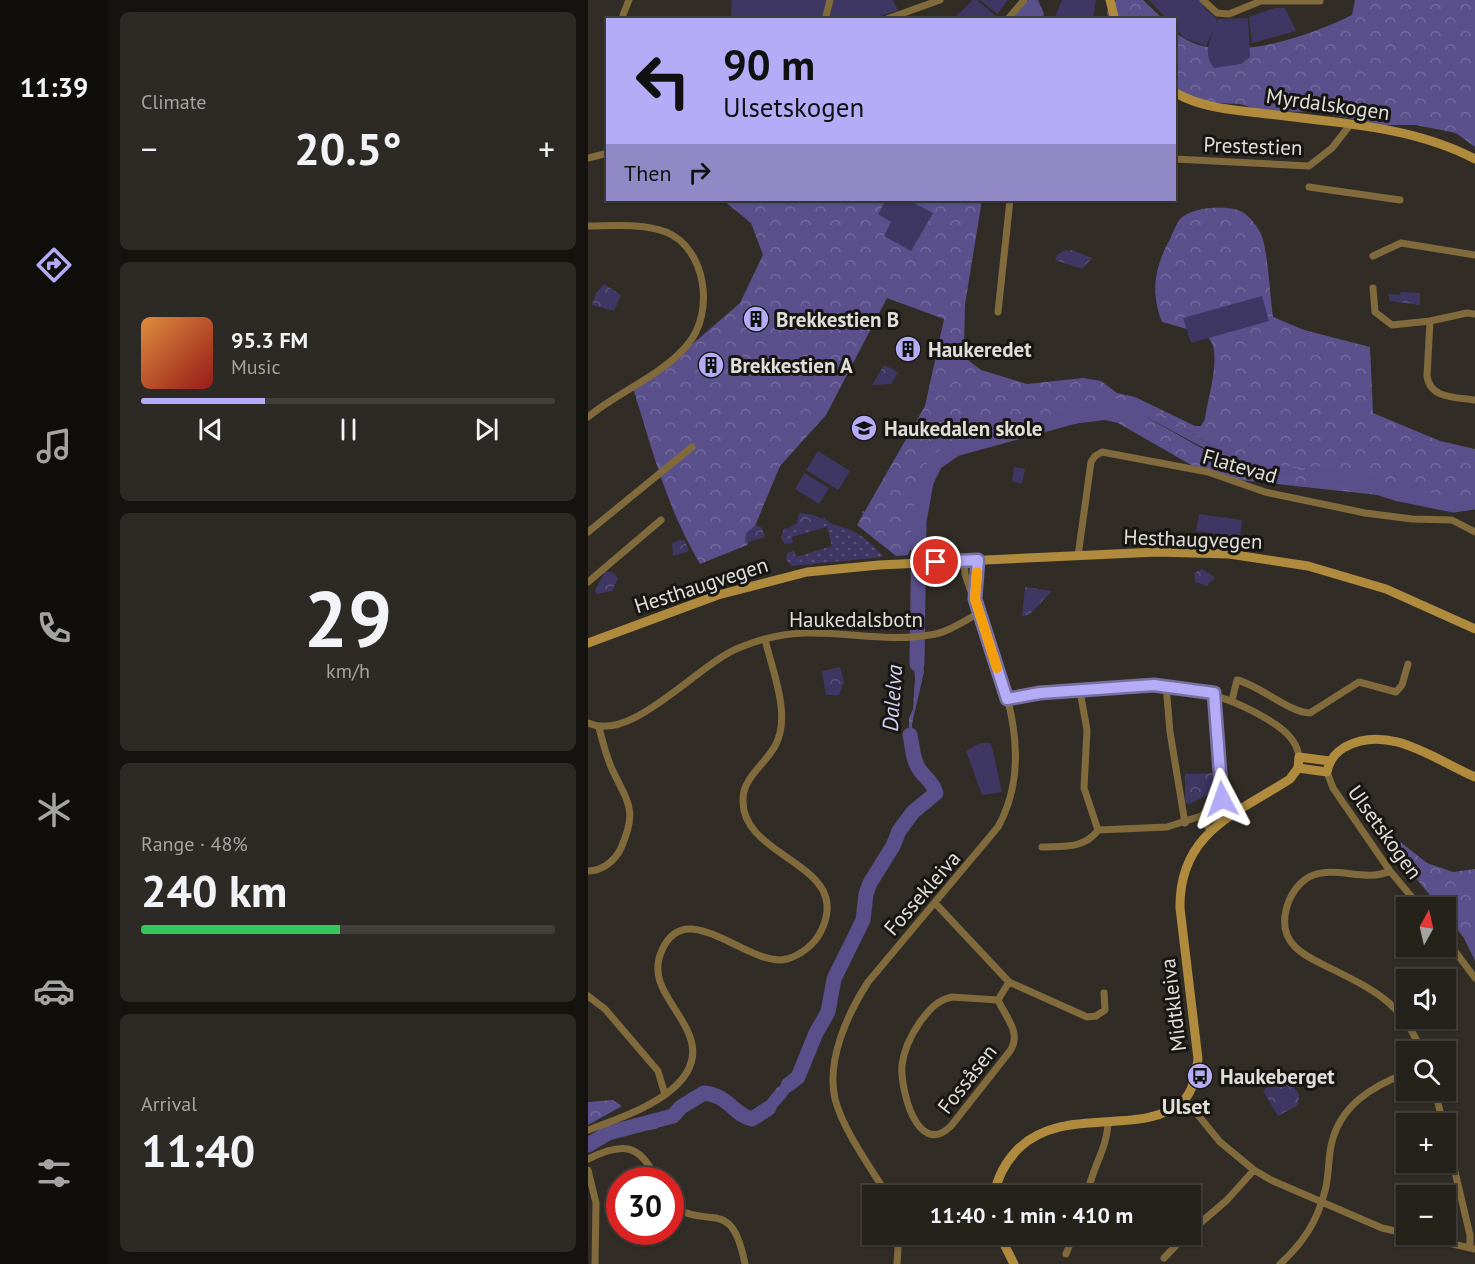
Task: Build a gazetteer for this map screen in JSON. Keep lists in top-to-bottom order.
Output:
{
  "streets": {
    "main road": ["Myrdalskogen", "Hesthaugvegen", "Midtkleiva"],
    "street": [
      "Prestestien",
      "Flatevad",
      "Haukedalsbotn",
      "Ulsetskogen",
      "Fossekleiva",
      "Fossåsen"
    ]
  },
  "crossings": [
    ["Myrdalskogen", "Prestestien"],
    ["Flatevad", "Hesthaugvegen"],
    ["Hesthaugvegen", "Fossekleiva"],
    ["Haukedalsbotn", "Fossekleiva"]
  ],
  "districts": ["Ulset"],
  "water": ["Dalelva"],
  "places": {
    "building": ["Brekkestien B", "Haukeredet", "Brekkestien A"],
    "school or university": ["Haukedalen skole"],
    "bus stop": ["Haukeberget"]
  },
  "north": "top",
  "page": {
    "tabs": "11:39",
    "tile": [
      "Climate",
      ["29", "km/h"],
      ["Range · 48%", "240 km"],
      ["Arrival", "11:40"]
    ],
    "turn": ["90 m", "Ulsetskogen"],
    "heat": ["−", "20.5°", "+"],
    "then": "Then",
    "song": ["95.3 FM", "Music"],
    "map_buttons": ["+", "−"],
    "limit": "30",
    "trip": "11:40 · 1 min · 410 m"
  }
}
